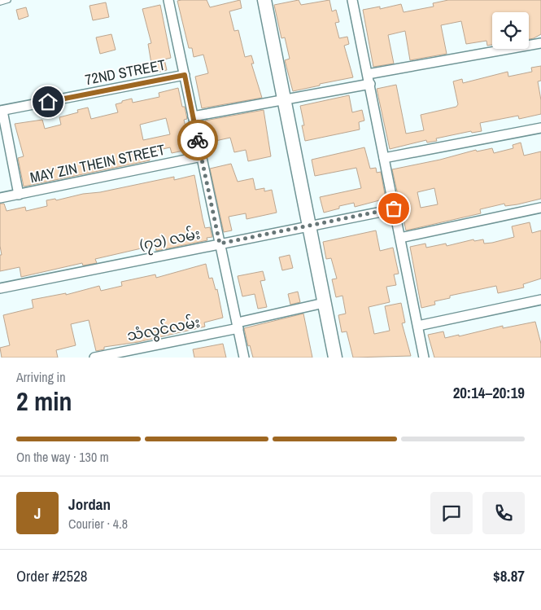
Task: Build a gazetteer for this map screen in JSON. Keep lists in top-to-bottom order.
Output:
{
  "streets": {
    "street": [
      "72ND STREET",
      "MAY ZIN THEIN STREET",
      "(၇၁) လမ်း",
      "သံလွင်လမ်း"
    ]
  },
  "page": {
    "heading": ["2 min", "Arriving in", "20:14–20:19"],
    "panel": [
      "Jordan",
      "Courier · 4.8",
      "Order #2528",
      "$8.87"
    ],
    "bar": "On the way · 130 m",
    "round": "J"
  }
}
